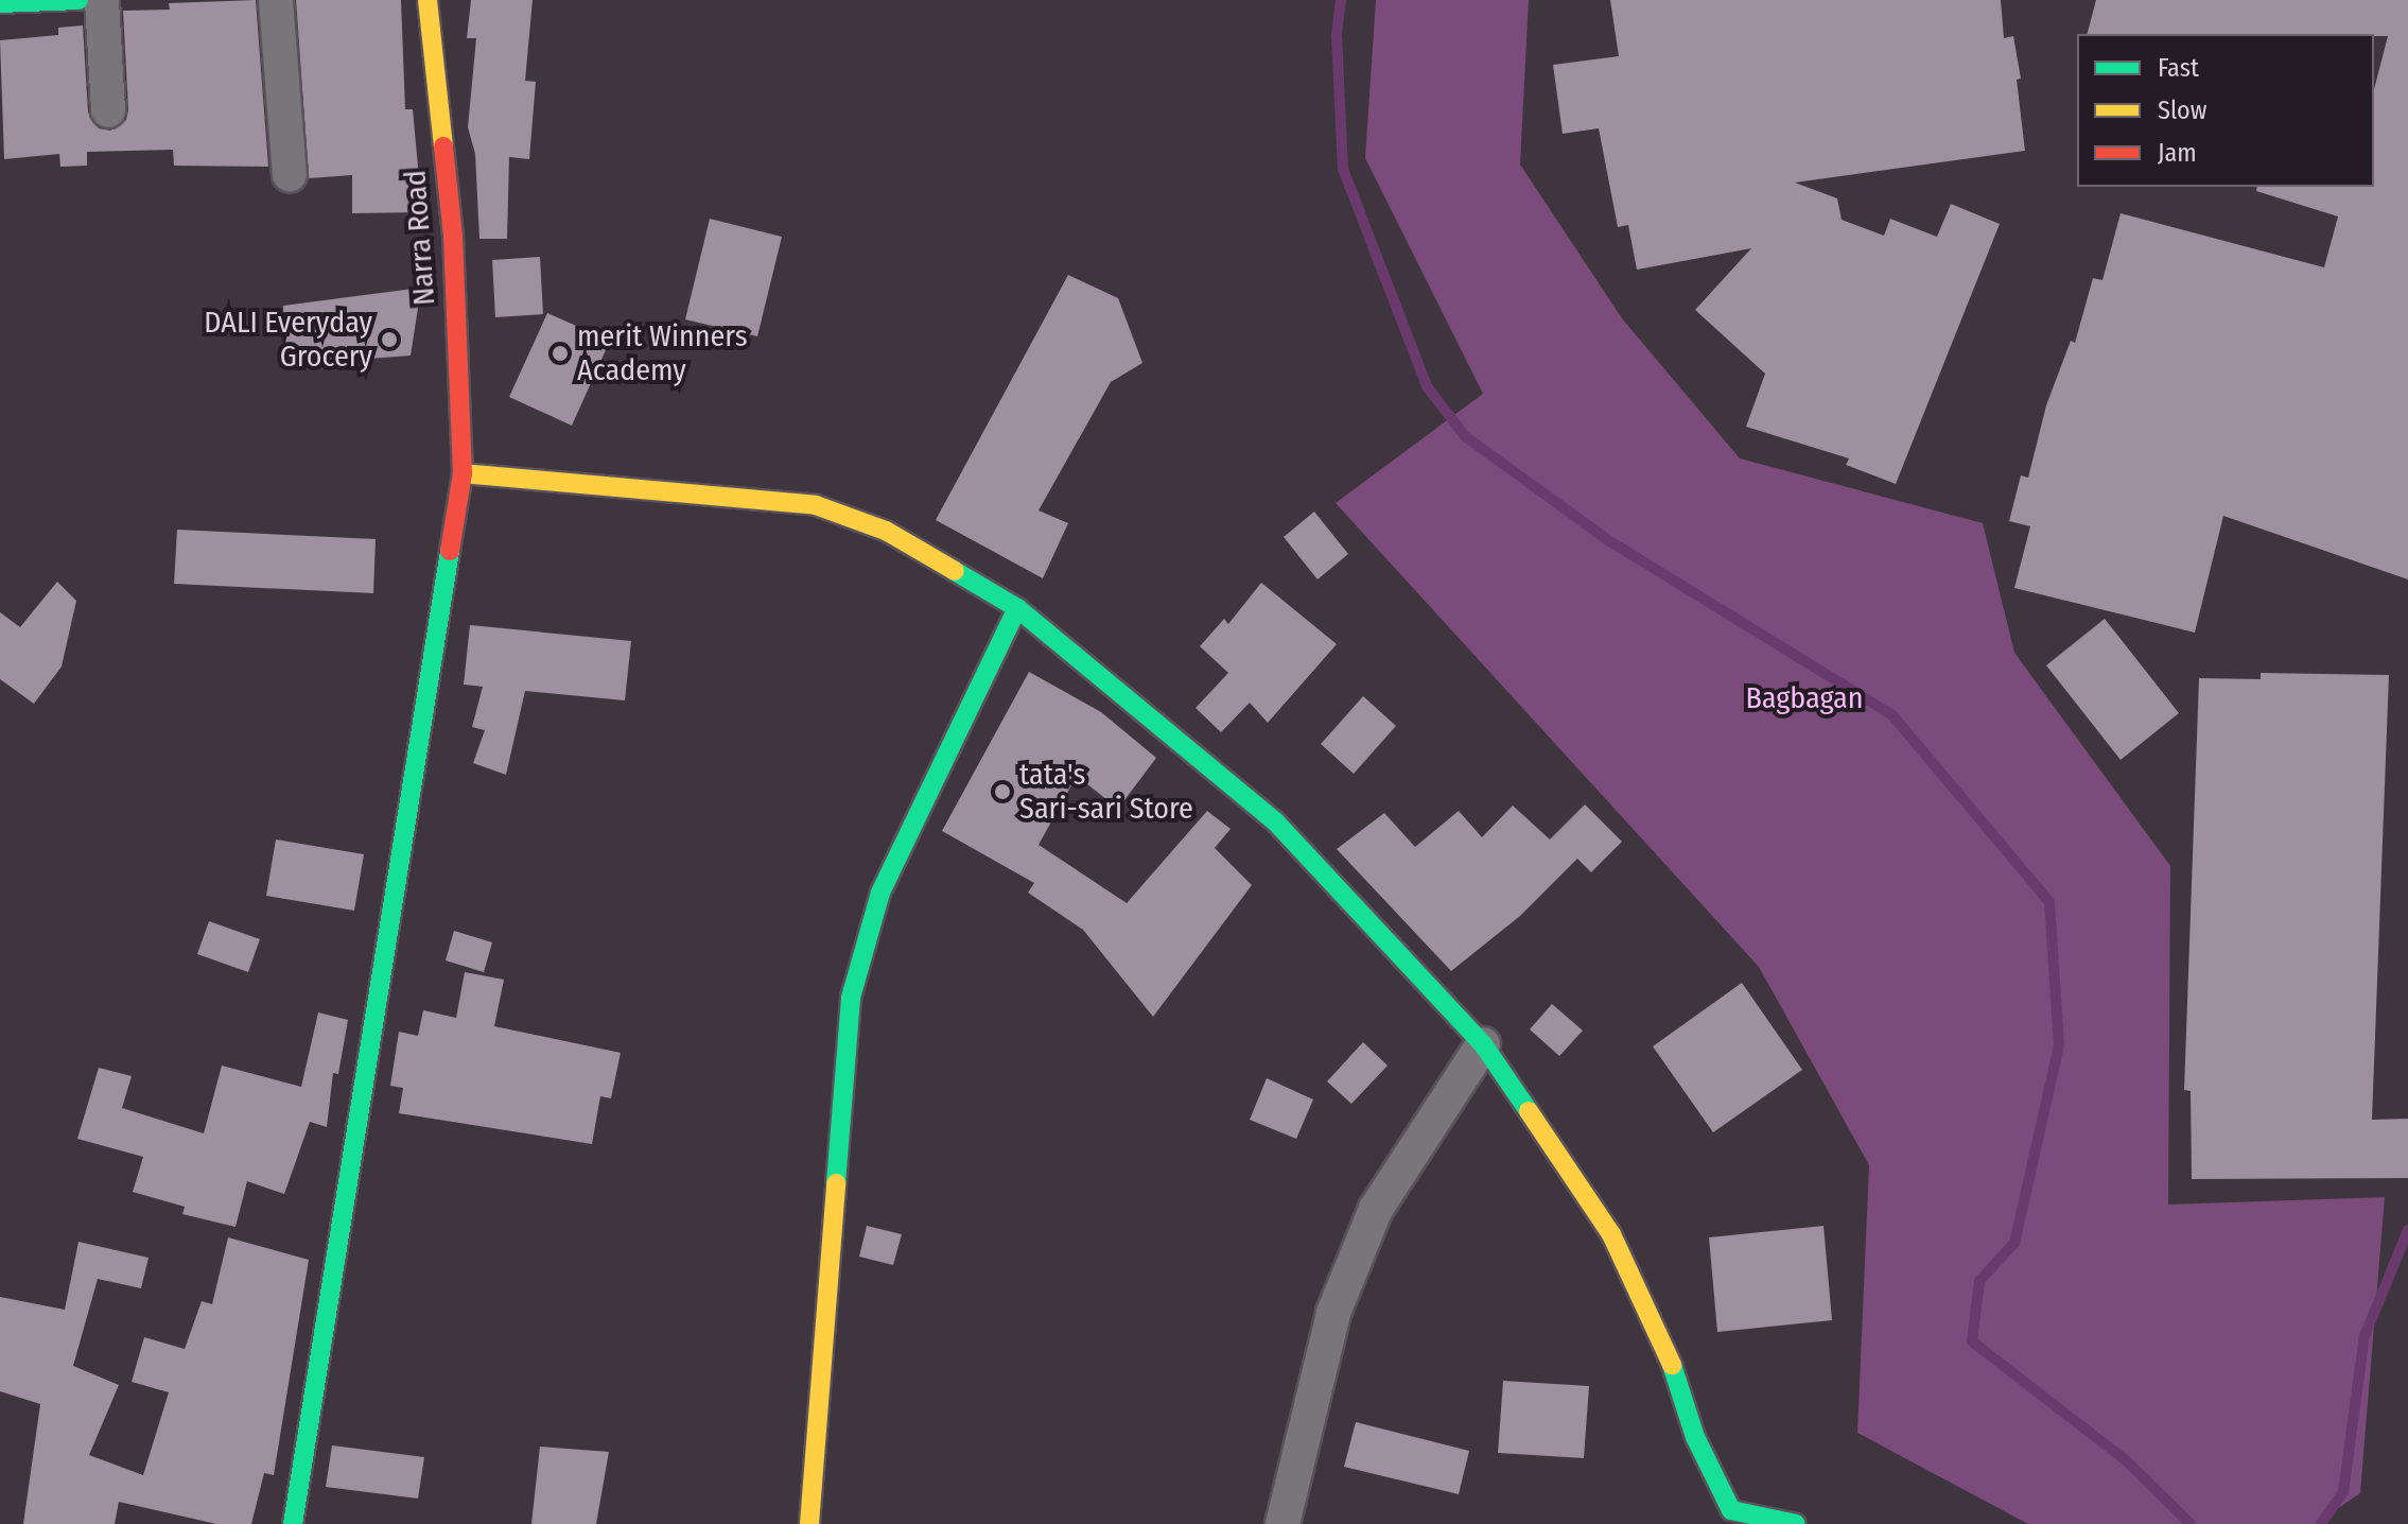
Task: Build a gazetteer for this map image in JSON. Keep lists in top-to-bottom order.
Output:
{
  "streets": {
    "street": ["Narra Road"]
  },
  "parks": ["Bagbagan"],
  "places": ["DALI Everyday Grocery", "merit Winners Academy", "tata's Sari-sari Store"],
  "legend": ["Fast", "Slow", "Jam"]
}
